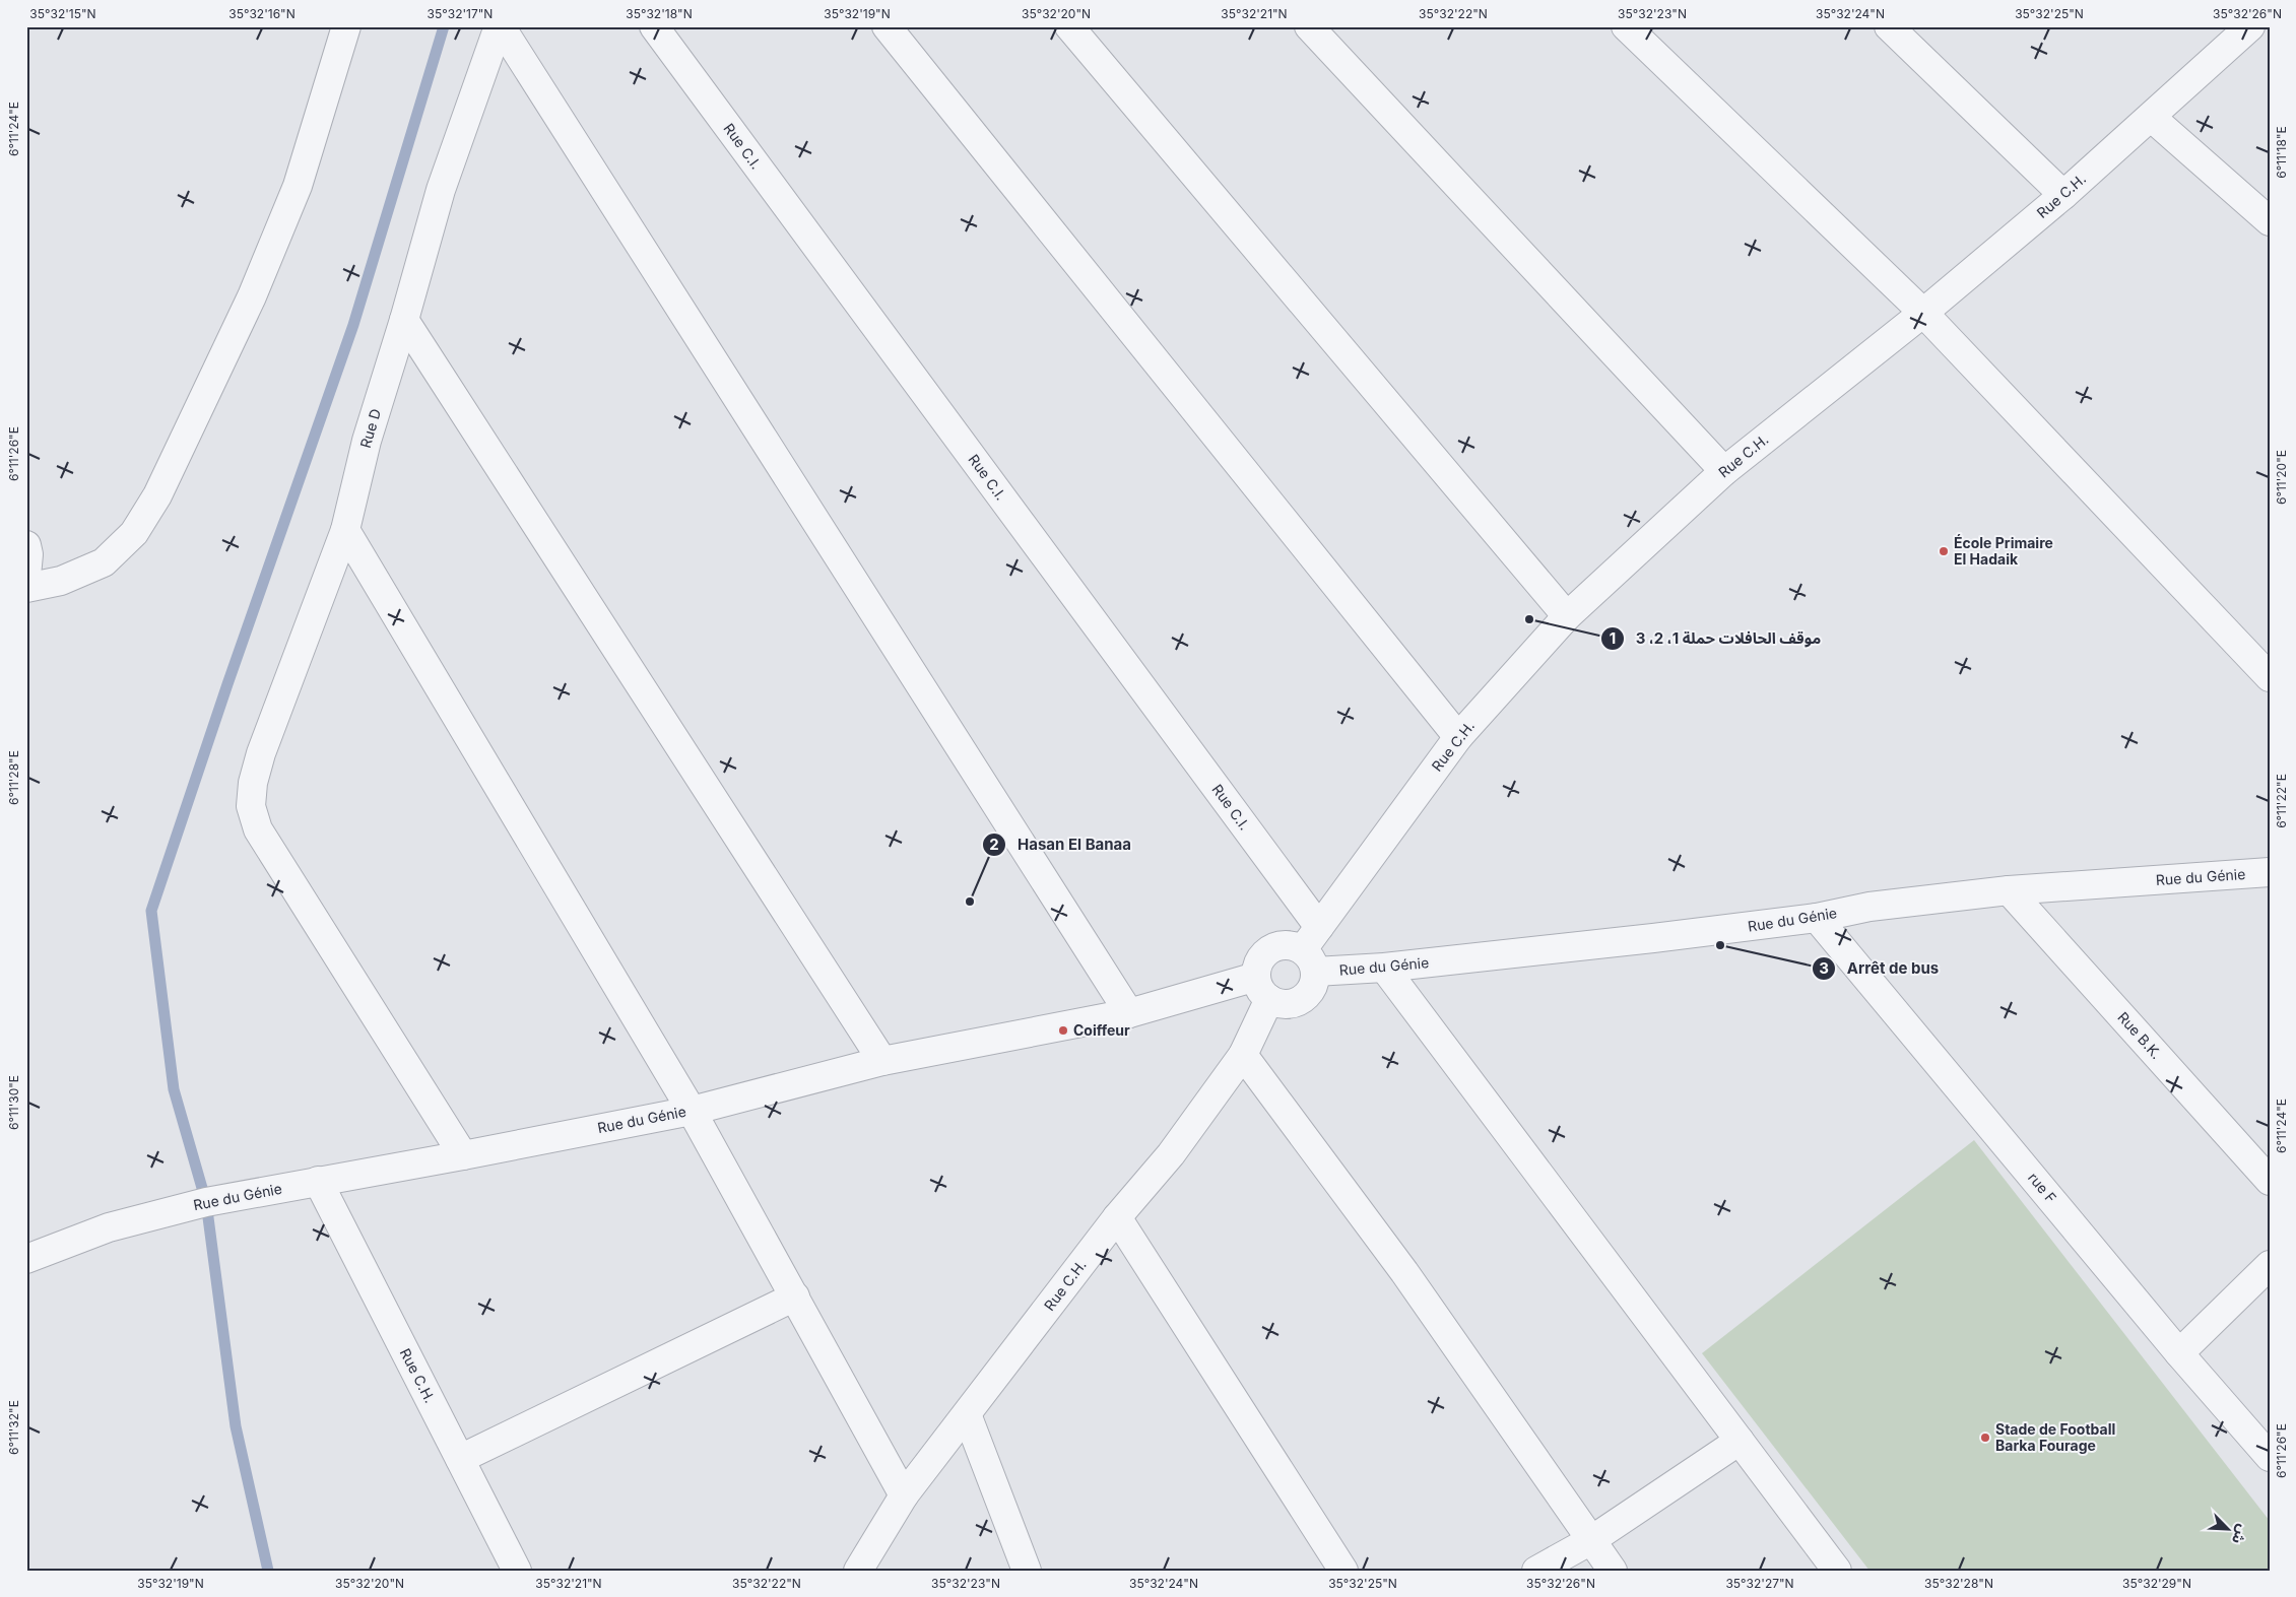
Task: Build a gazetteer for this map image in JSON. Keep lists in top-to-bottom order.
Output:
{
  "streets": {
    "street": [
      "Rue C.I.",
      "Rue C.H.",
      "Rue D",
      "Rue du Génie",
      "Rue B.K.",
      "rue F"
    ]
  },
  "crossings": [
    ["Rue C.I.", "Rue C.H."],
    ["Rue C.H.", "Rue du Génie"],
    ["Rue D", "Rue du Génie"],
    ["Rue du Génie", "Rue B.K."],
    ["Rue du Génie", "rue F"]
  ],
  "places": [
    "École Primaire El Hadaik",
    "موقف الحافلات حملة 1، 2، 3",
    "Hasan El Banaa",
    "Arrêt de bus",
    "Coiffeur",
    "Stade de Football Barka Fourage"
  ],
  "north": "bottom right",
  "coordinates": [
    "35°32'15\"N",
    "35°32'16\"N",
    "35°32'17\"N",
    "35°32'18\"N",
    "35°32'19\"N",
    "35°32'20\"N",
    "35°32'21\"N",
    "35°32'22\"N",
    "35°32'23\"N",
    "35°32'24\"N",
    "35°32'25\"N",
    "35°32'26\"N",
    "6°11'24\"E",
    "6°11'18\"E",
    "6°11'26\"E",
    "6°11'20\"E",
    "6°11'28\"E",
    "6°11'22\"E",
    "6°11'30\"E",
    "6°11'32\"E",
    "35°32'27\"N",
    "35°32'28\"N",
    "35°32'29\"N"
  ]
}
